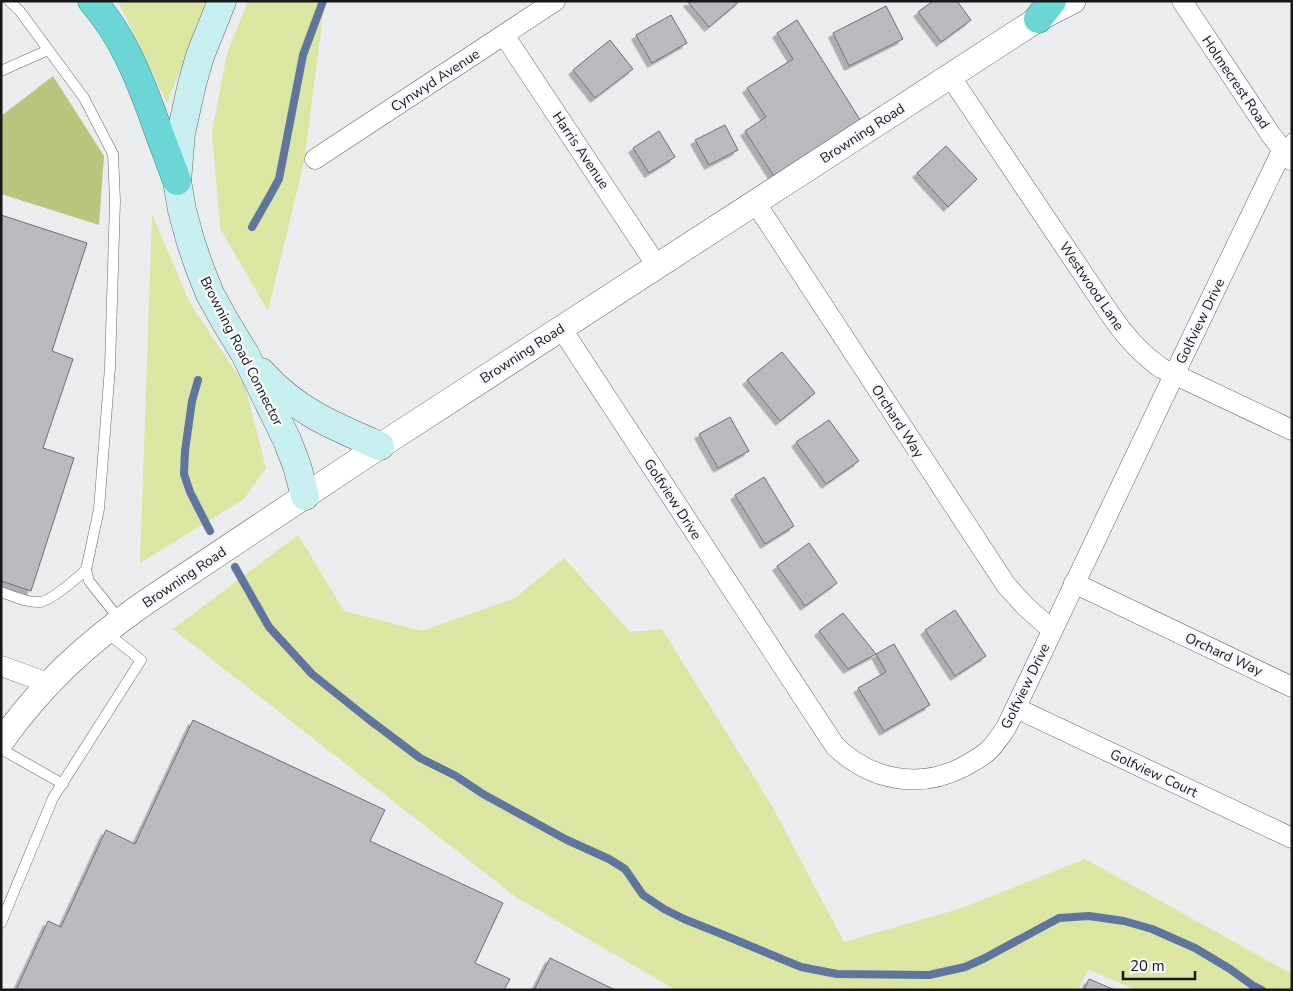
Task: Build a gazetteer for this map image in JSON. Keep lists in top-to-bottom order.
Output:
{
  "streets": {
    "main road": ["Browning Road Connector"],
    "street": [
      "Cynwyd Avenue",
      "Holmecrest Road",
      "Browning Road",
      "Harris Avenue",
      "Westwood Lane",
      "Golfview Drive",
      "Orchard Way",
      "Golfview Court"
    ]
  },
  "crossings": [
    ["Cynwyd Avenue", "Harris Avenue"],
    ["Holmecrest Road", "Golfview Drive"],
    ["Browning Road", "Harris Avenue"],
    ["Browning Road", "Westwood Lane"],
    ["Browning Road", "Golfview Drive"],
    ["Browning Road", "Browning Road Connector"],
    ["Browning Road", "Orchard Way"],
    ["Westwood Lane", "Golfview Drive"],
    ["Golfview Drive", "Orchard Way"],
    ["Golfview Drive", "Golfview Court"]
  ],
  "scale_bar": "20 m"
}
